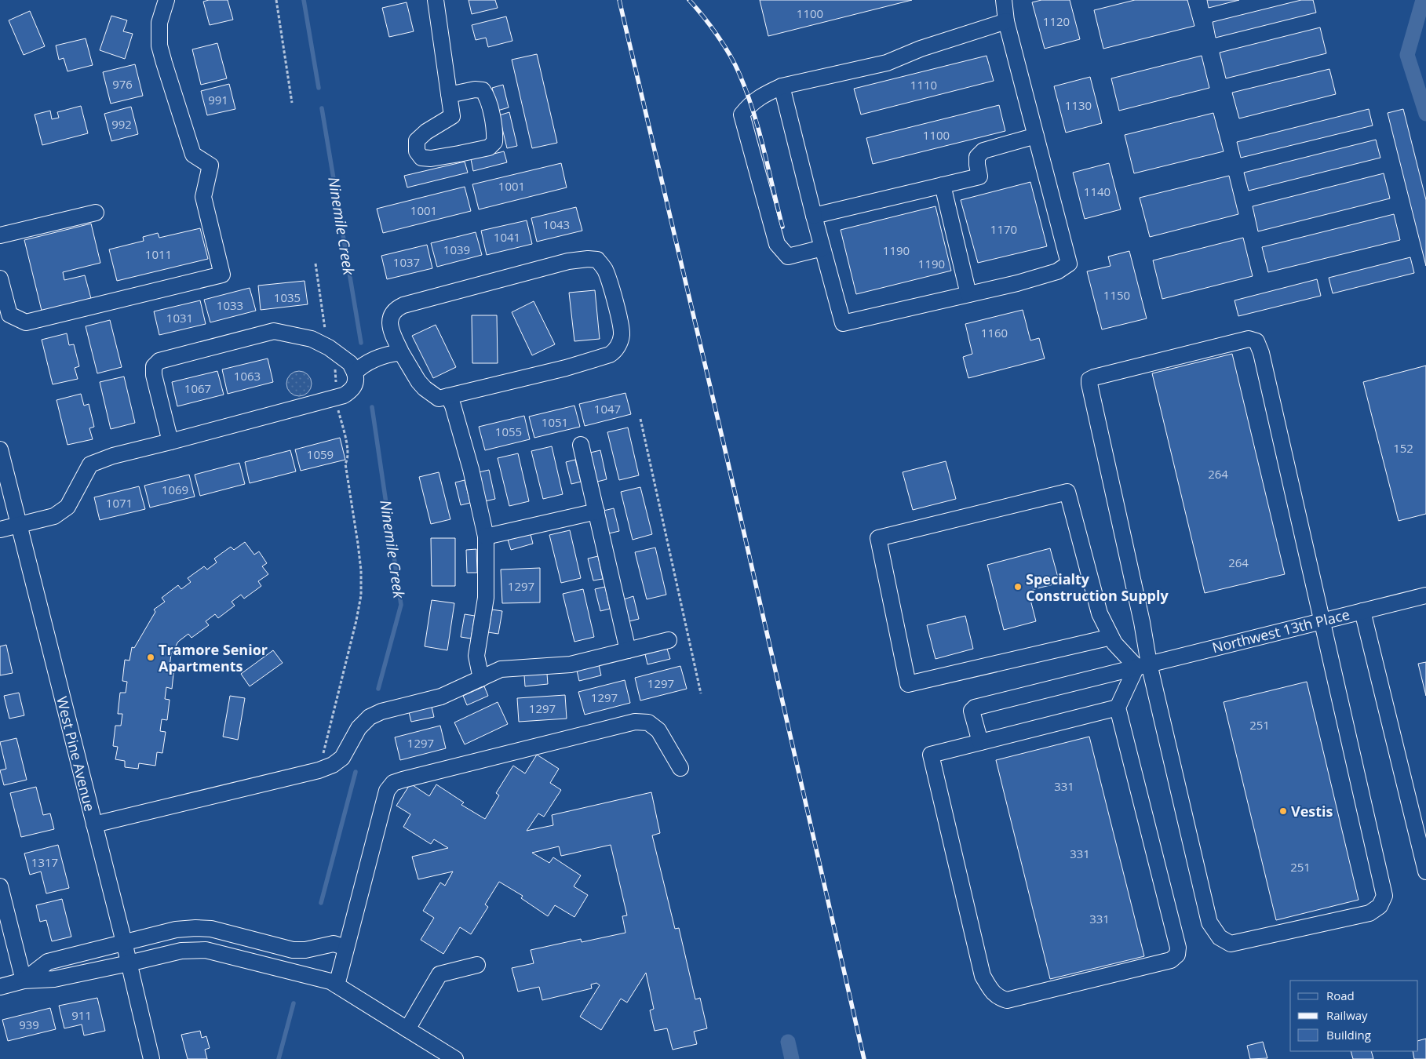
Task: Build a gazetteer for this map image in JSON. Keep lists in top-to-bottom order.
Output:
{
  "streets": {
    "street": ["Northwest 13th Place", "West Pine Avenue"]
  },
  "water": ["Ninemile Creek"],
  "places": ["Specialty Construction Supply", "Tramore Senior Apartments", "Vestis"],
  "house_numbers": [
    "1100",
    "1120",
    "976",
    "1110",
    "991",
    "1130",
    "992",
    "1100",
    "1001",
    "1140",
    "1001",
    "1043",
    "1170",
    "1041",
    "1039",
    "1190",
    "1011",
    "1037",
    "1190",
    "1150",
    "1035",
    "1033",
    "1031",
    "1160",
    "1063",
    "1067",
    "1047",
    "1051",
    "1055",
    "152",
    "1059",
    "264",
    "1069",
    "1071",
    "264",
    "1297",
    "1297",
    "1297",
    "1297",
    "251",
    "1297",
    "331",
    "331",
    "1317",
    "251",
    "331",
    "911",
    "939"
  ],
  "legend": ["Road", "Railway", "Building"]
}
